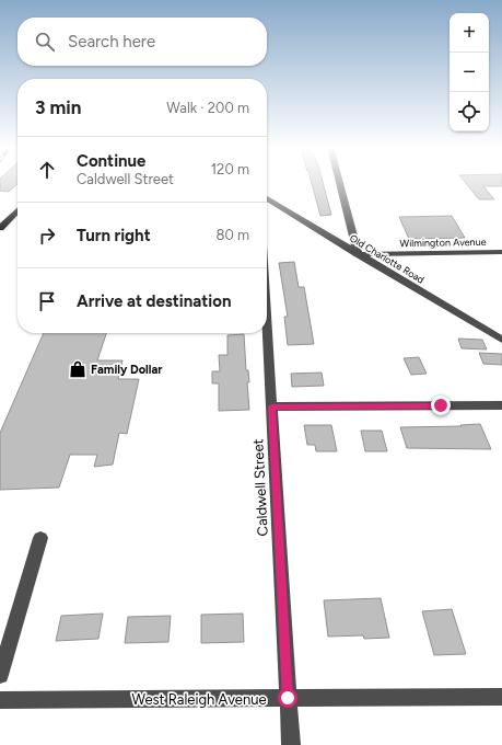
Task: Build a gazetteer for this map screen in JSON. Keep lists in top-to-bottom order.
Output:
{
  "streets": {
    "street": [
      "Wilmington Avenue",
      "Old Charlotte Road",
      "Caldwell Street",
      "West Raleigh Avenue"
    ]
  },
  "crossings": [
    ["Wilmington Avenue", "Old Charlotte Road"],
    ["Caldwell Street", "West Raleigh Avenue"]
  ],
  "places": {
    "shop": ["Family Dollar"]
  },
  "page": {
    "map_buttons": ["+", "−"],
    "search": "Search here",
    "heading": ["3 min", "Walk · 200 m"],
    "list": [
      ["Continue", "Caldwell Street", "120 m"],
      ["Turn right", "80 m"],
      "Arrive at destination"
    ]
  }
}
